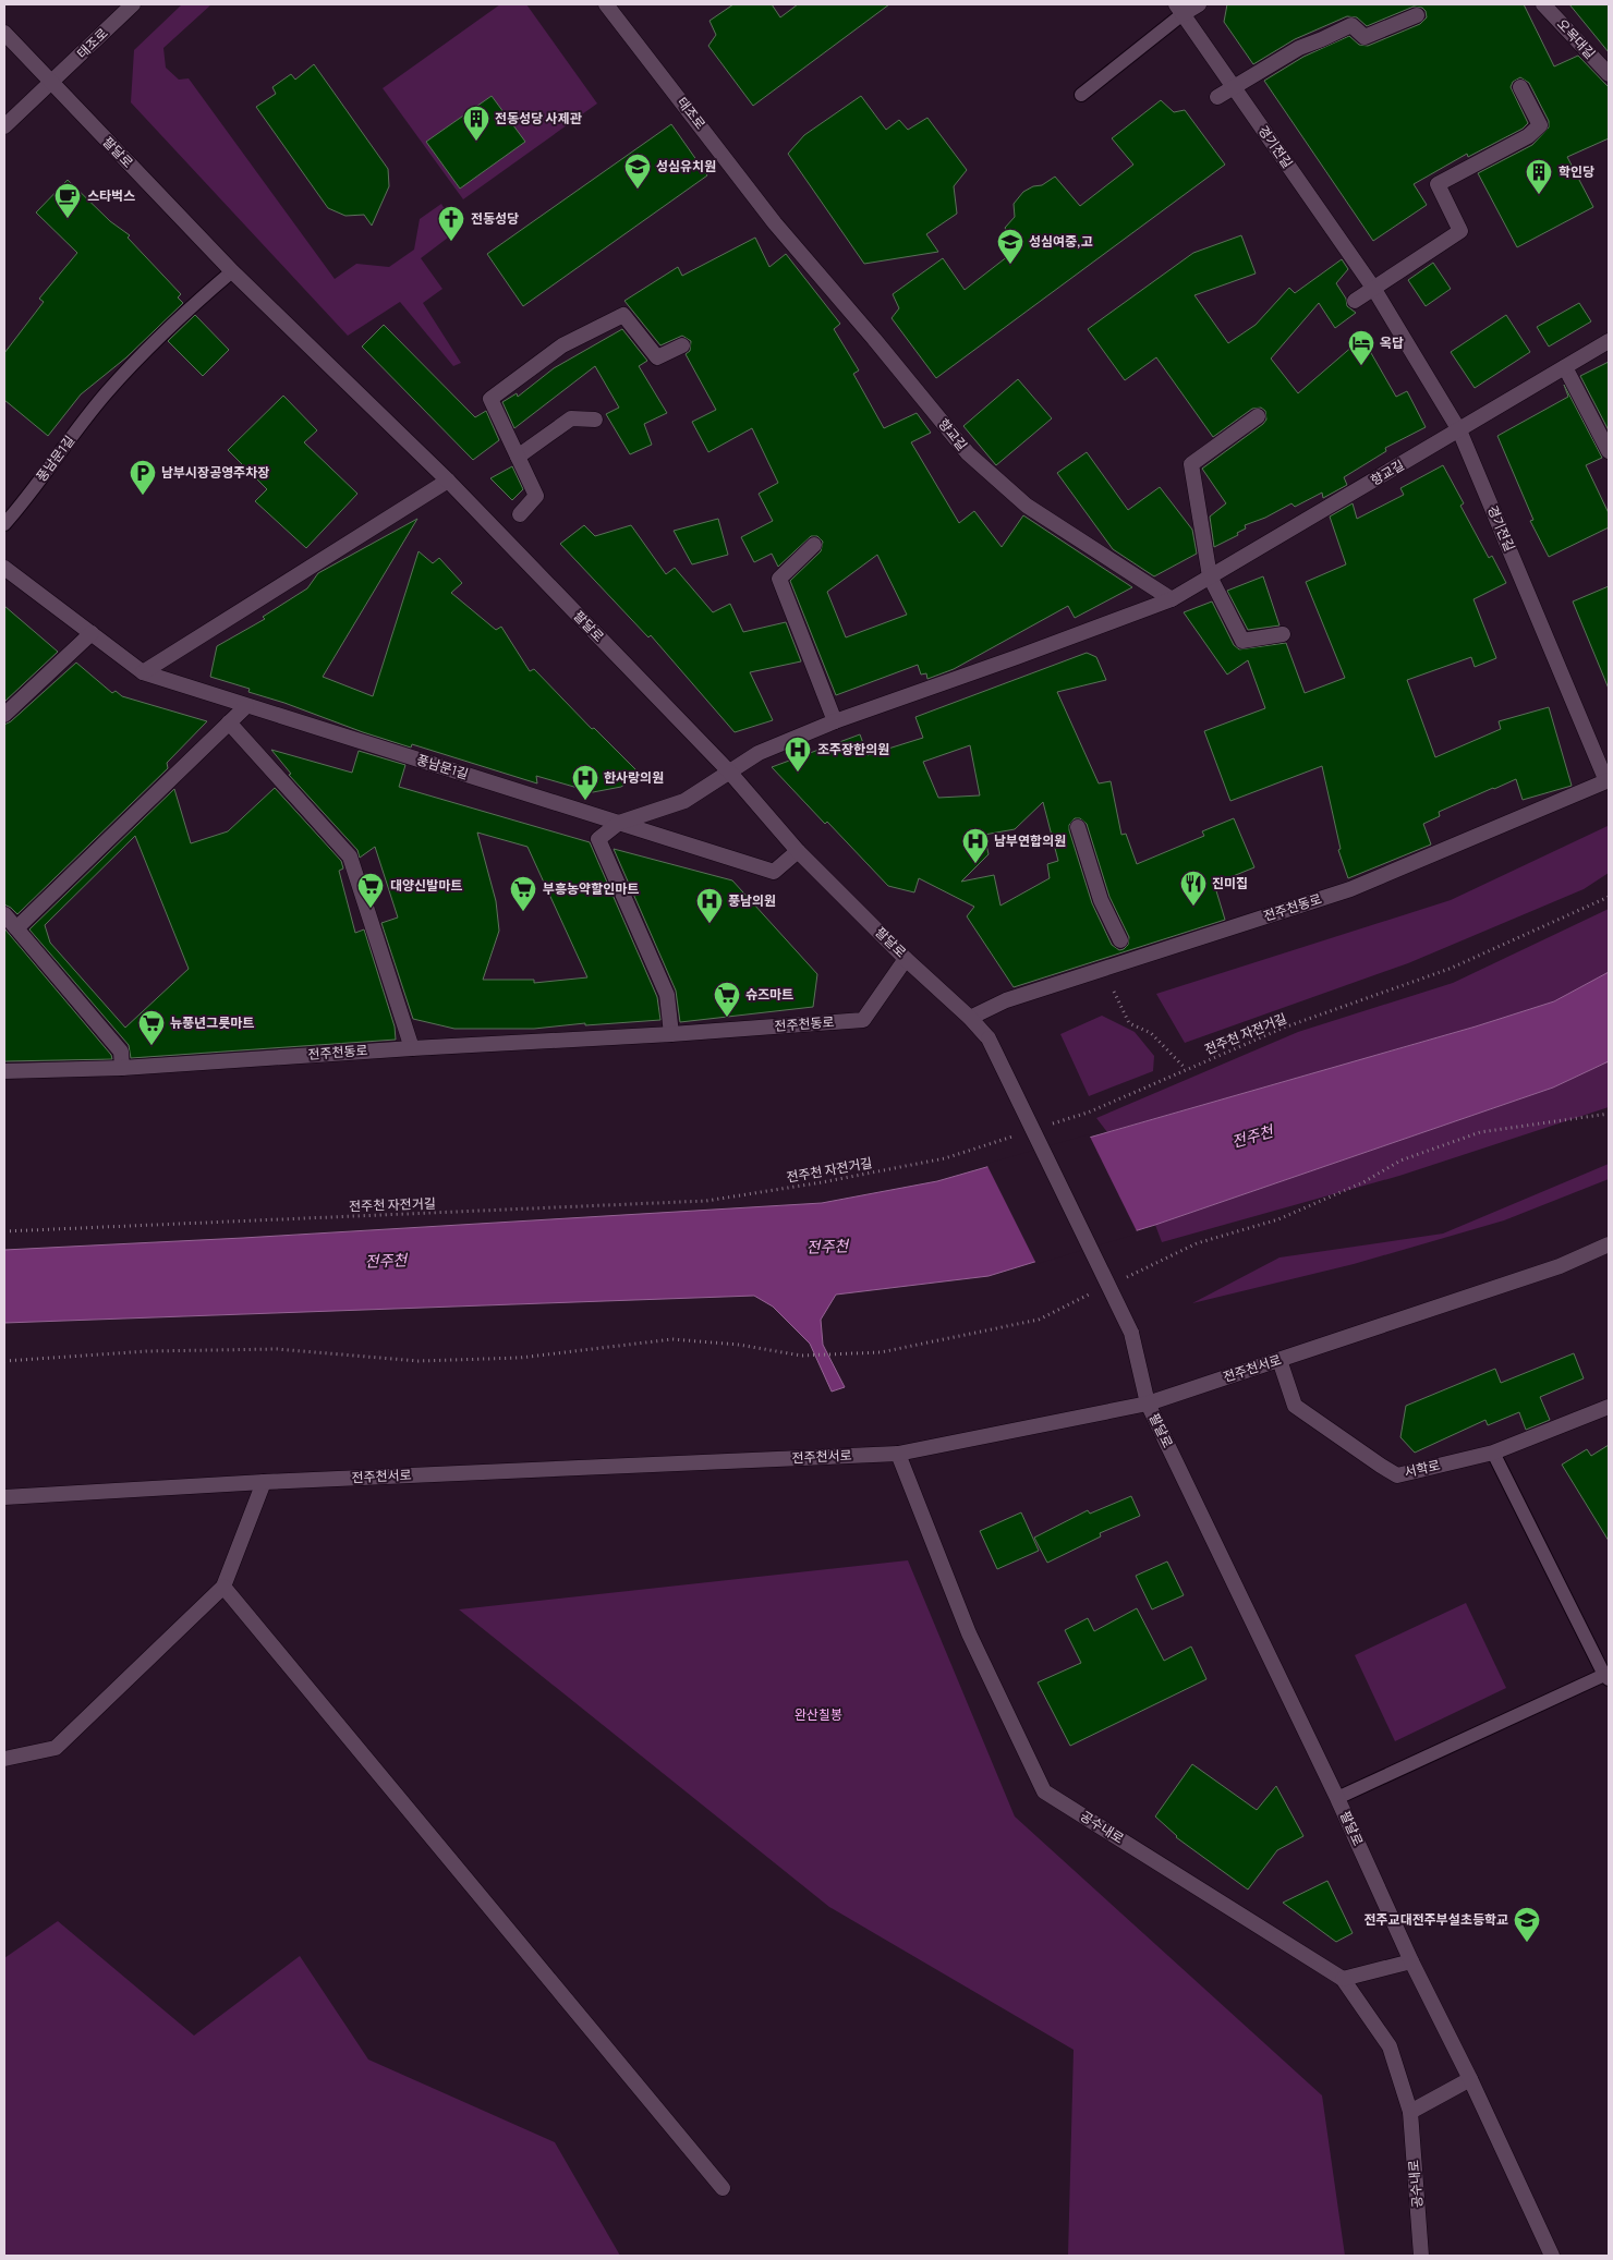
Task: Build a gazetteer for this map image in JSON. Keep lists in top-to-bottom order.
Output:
{
  "streets": {
    "street": [
      "오목대길",
      "태조로",
      "경기전길",
      "팔달로",
      "향교길",
      "풍남문1길",
      "전주천동로",
      "전주천서로",
      "서학로",
      "공수내로"
    ],
    "path": ["전주천 자전거길"]
  },
  "crossings": [
    ["태조로", "팔달로"],
    ["태조로", "향교길"],
    ["경기전길", "향교길"],
    ["경기전길", "전주천동로"],
    ["팔달로", "향교길"],
    ["팔달로", "풍남문1길"],
    ["팔달로", "전주천동로"],
    ["팔달로", "전주천서로"],
    ["전주천서로", "서학로"],
    ["전주천서로", "공수내로"]
  ],
  "water": ["전주천"],
  "parks": ["완산칠봉"],
  "places": {
    "building": ["전동성당 사제관", "학인당"],
    "school or university": ["성심유치원", "성심여중,고", "전주교대전주부설초등학교"],
    "cafe": ["스타벅스"],
    "church": ["전동성당"],
    "hotel": ["옥답"],
    "parking": ["남부시장공영주차장"],
    "hospital": [
      "조주장한의원",
      "한사랑의원",
      "남부연합의원",
      "풍남의원"
    ],
    "restaurant": ["진미집"],
    "supermarket": [
      "대양신발마트",
      "부흥농약할인마트",
      "슈즈마트",
      "뉴풍년그릇마트"
    ]
  }
}
